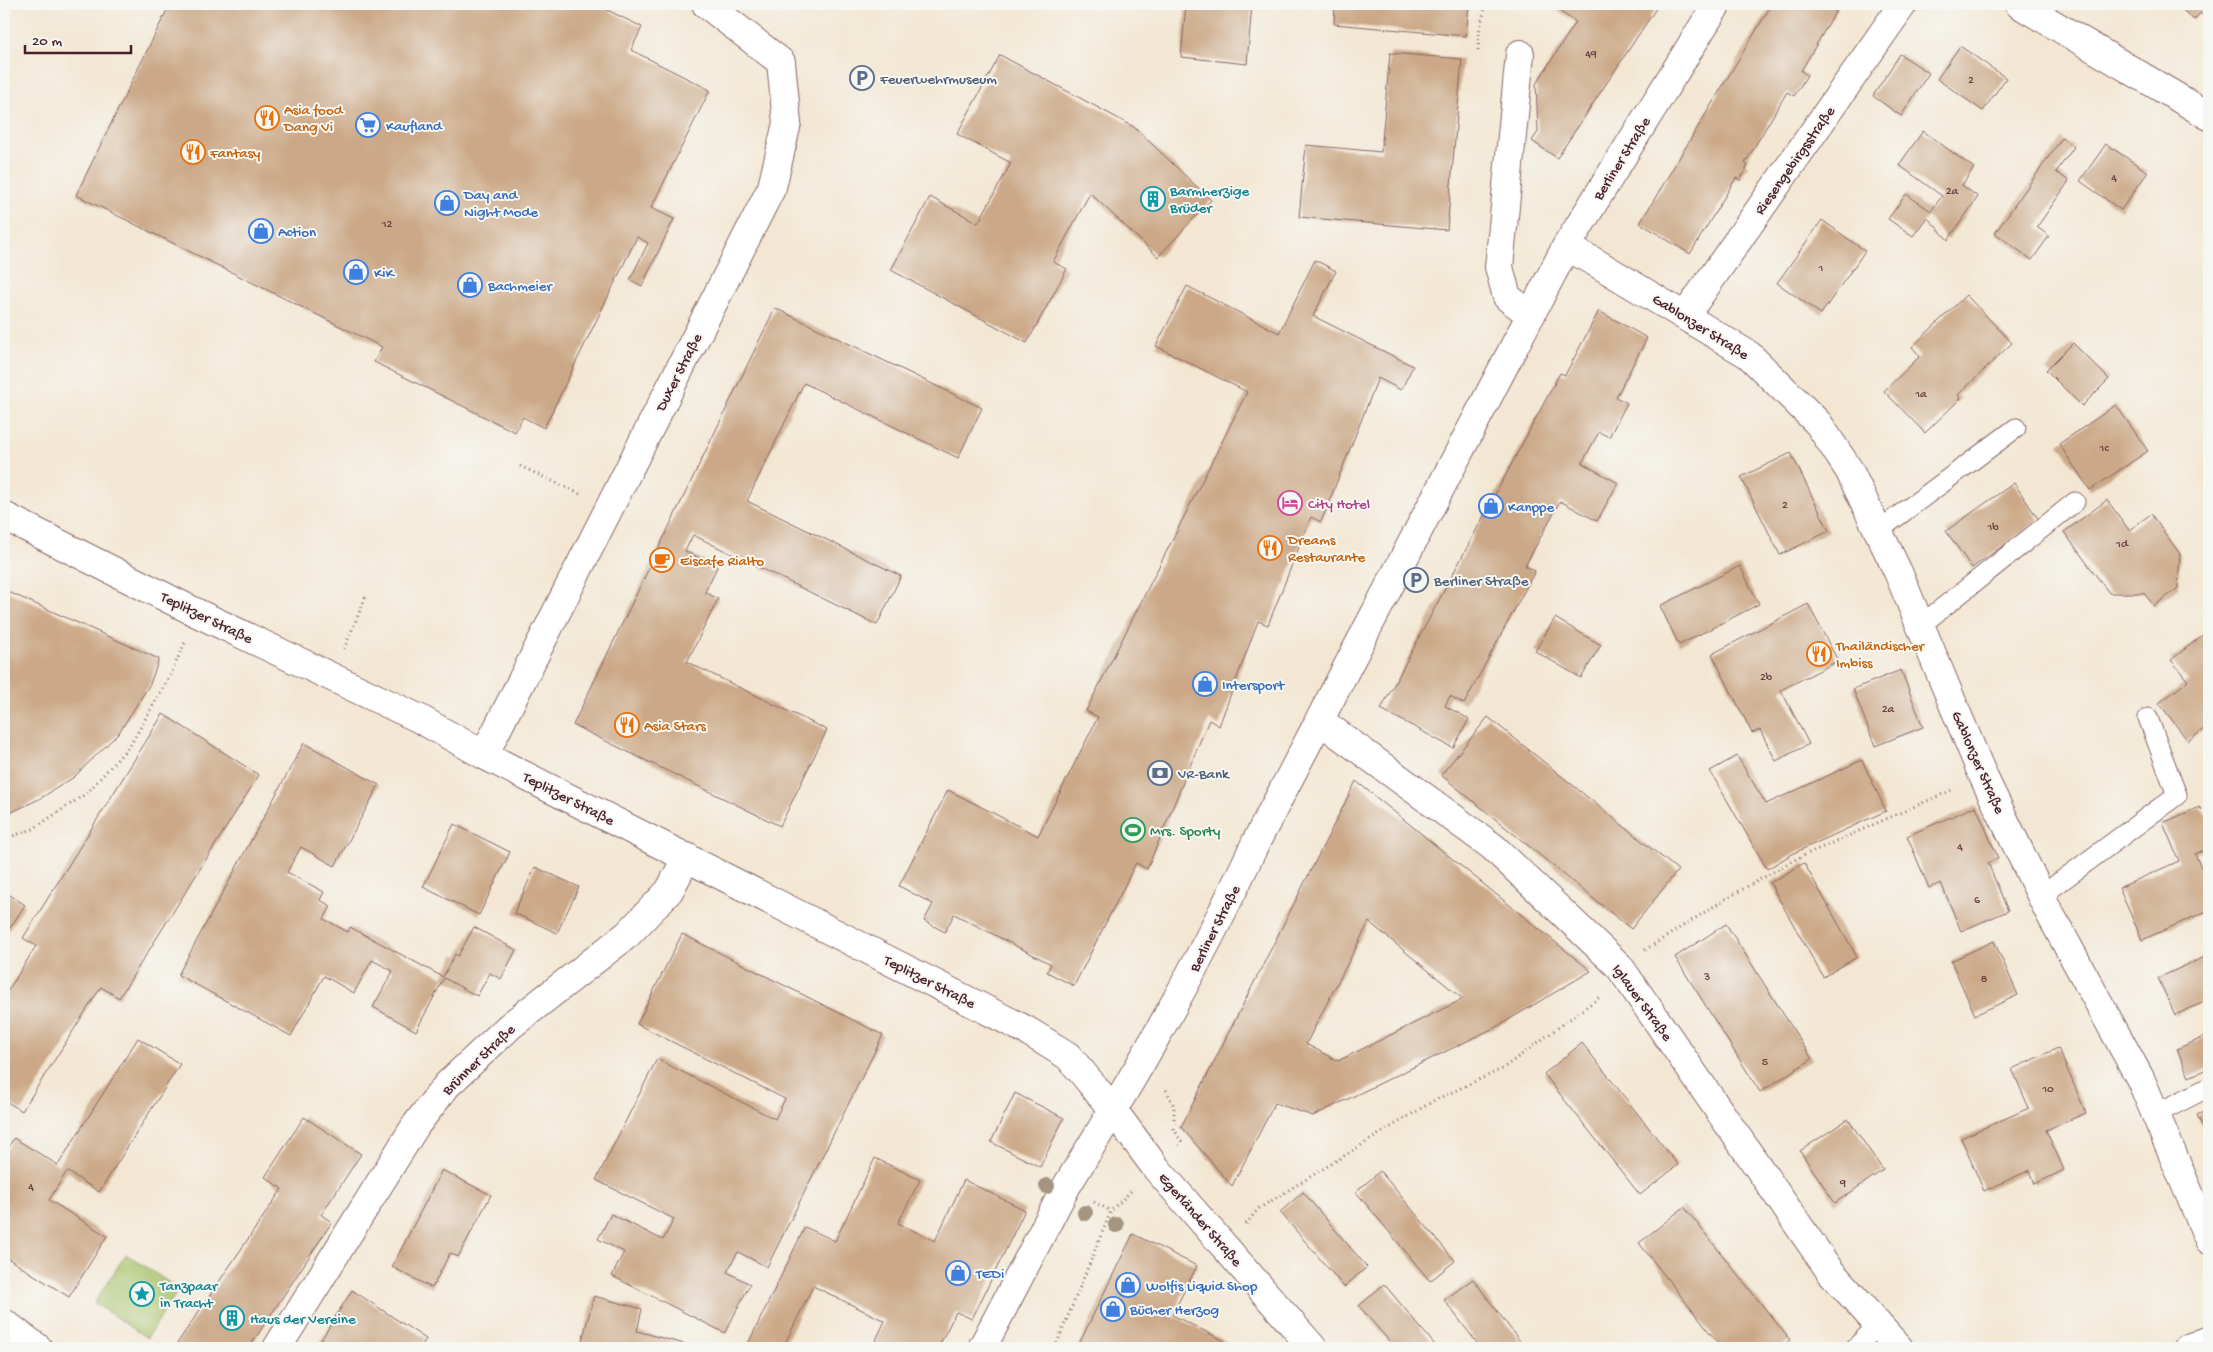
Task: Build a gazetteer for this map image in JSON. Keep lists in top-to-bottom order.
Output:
{
  "streets": {
    "street": [
      "Berliner Straße",
      "Riesengebirgsstraße",
      "Gablonzer Straße",
      "Duxer Straße",
      "Teplitzer Straße",
      "Iglauer Straße",
      "Brünner Straße",
      "Egerländer Straße"
    ]
  },
  "crossings": [
    ["Berliner Straße", "Gablonzer Straße"],
    ["Berliner Straße", "Teplitzer Straße"],
    ["Berliner Straße", "Iglauer Straße"],
    ["Berliner Straße", "Egerländer Straße"],
    ["Riesengebirgsstraße", "Gablonzer Straße"],
    ["Duxer Straße", "Teplitzer Straße"],
    ["Teplitzer Straße", "Brünner Straße"],
    ["Teplitzer Straße", "Egerländer Straße"]
  ],
  "places": {
    "parking": ["Feuerwehrmuseum", "Berliner Straße"],
    "restaurant": [
      "Asia food Dang Vi",
      "Fantasy",
      "Dreams Restaurante",
      "Thailändischer Imbiss",
      "Asia Stars"
    ],
    "supermarket": ["Kaufland"],
    "building": ["Barmherzige Brüder", "Haus der Vereine"],
    "shop": [
      "Day and Night Mode",
      "Action",
      "KiK",
      "Bachmeier",
      "Kanppe",
      "Intersport",
      "TEDi",
      "Wolfis Liquid Shop",
      "Bücher Herzog"
    ],
    "hotel": ["City Hotel"],
    "cafe": ["Eiscafe Rialto"],
    "bank": ["VR-Bank"],
    "sports": ["Mrs. Sporty"],
    "place": ["Tanzpaar in Tracht"]
  },
  "house_numbers": [
    "49",
    "2",
    "4",
    "2a",
    "12",
    "1",
    "1a",
    "1c",
    "2",
    "1b",
    "1d",
    "2b",
    "2a",
    "4",
    "6",
    "3",
    "8",
    "5",
    "10",
    "9",
    "4"
  ],
  "scale_bar": "20 m"
}
